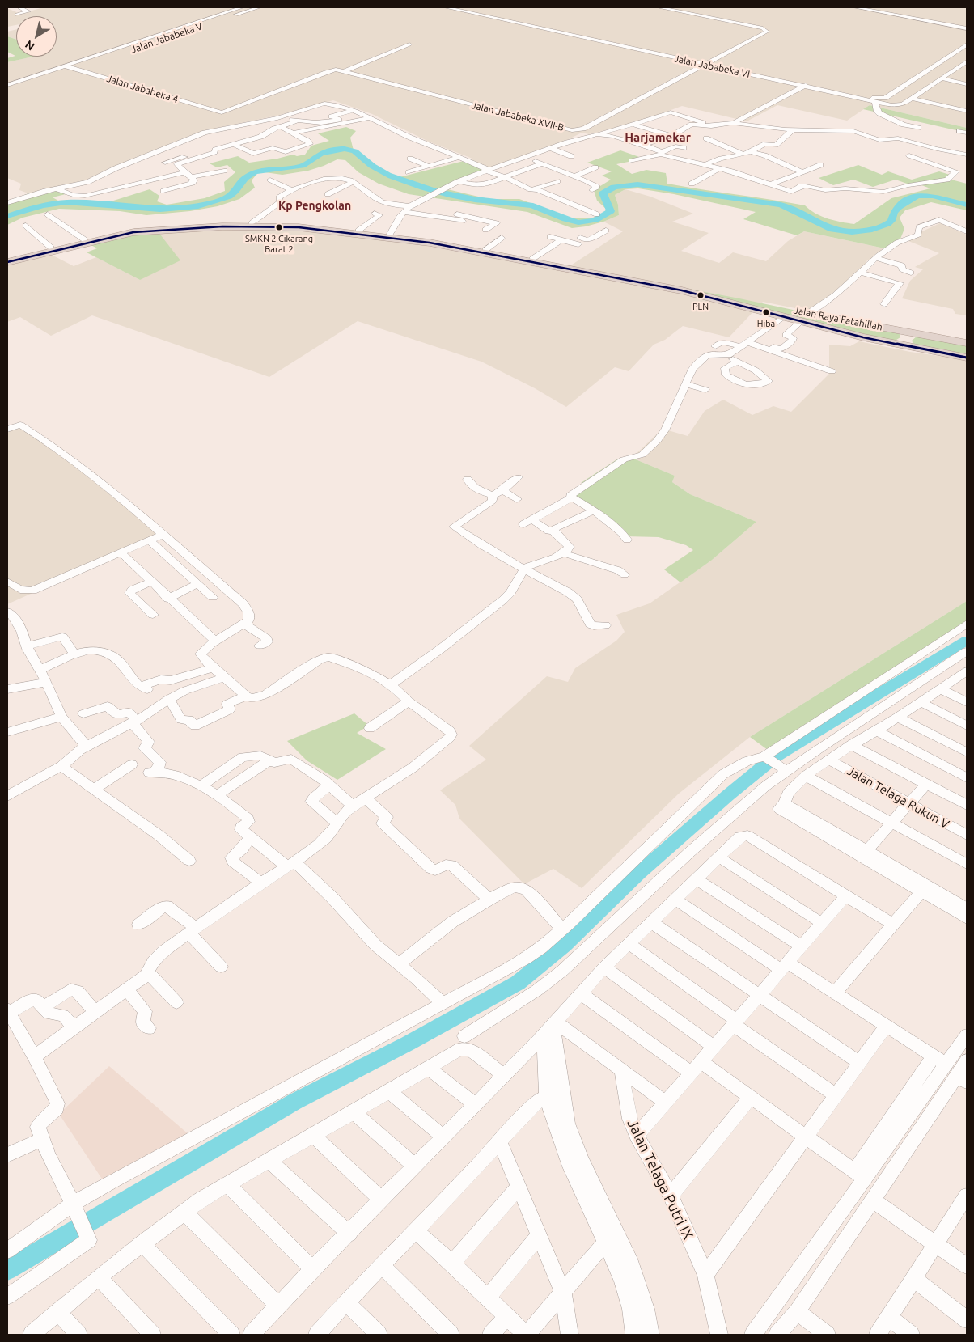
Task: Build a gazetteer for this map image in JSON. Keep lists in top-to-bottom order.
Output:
{
  "streets": {
    "highway": ["Jalan Raya Fatahillah"],
    "street": [
      "Jalan Jababeka V",
      "Jalan Jababeka VI",
      "Jalan Jababeka 4",
      "Jalan Jababeka XVII-B",
      "Jalan Telaga Rukun V",
      "Jalan Telaga Putri IX"
    ]
  },
  "crossings": [
    ["Jalan Jababeka V", "Jalan Jababeka 4"],
    ["Jalan Jababeka VI", "Jalan Jababeka XVII-B"],
    ["Jalan Jababeka 4", "Jalan Jababeka XVII-B"]
  ],
  "districts": ["Harjamekar", "Kp Pengkolan"],
  "places": ["SMKN 2 Cikarang Barat 2", "PLN", "Hiba"],
  "north": "bottom left"
}
